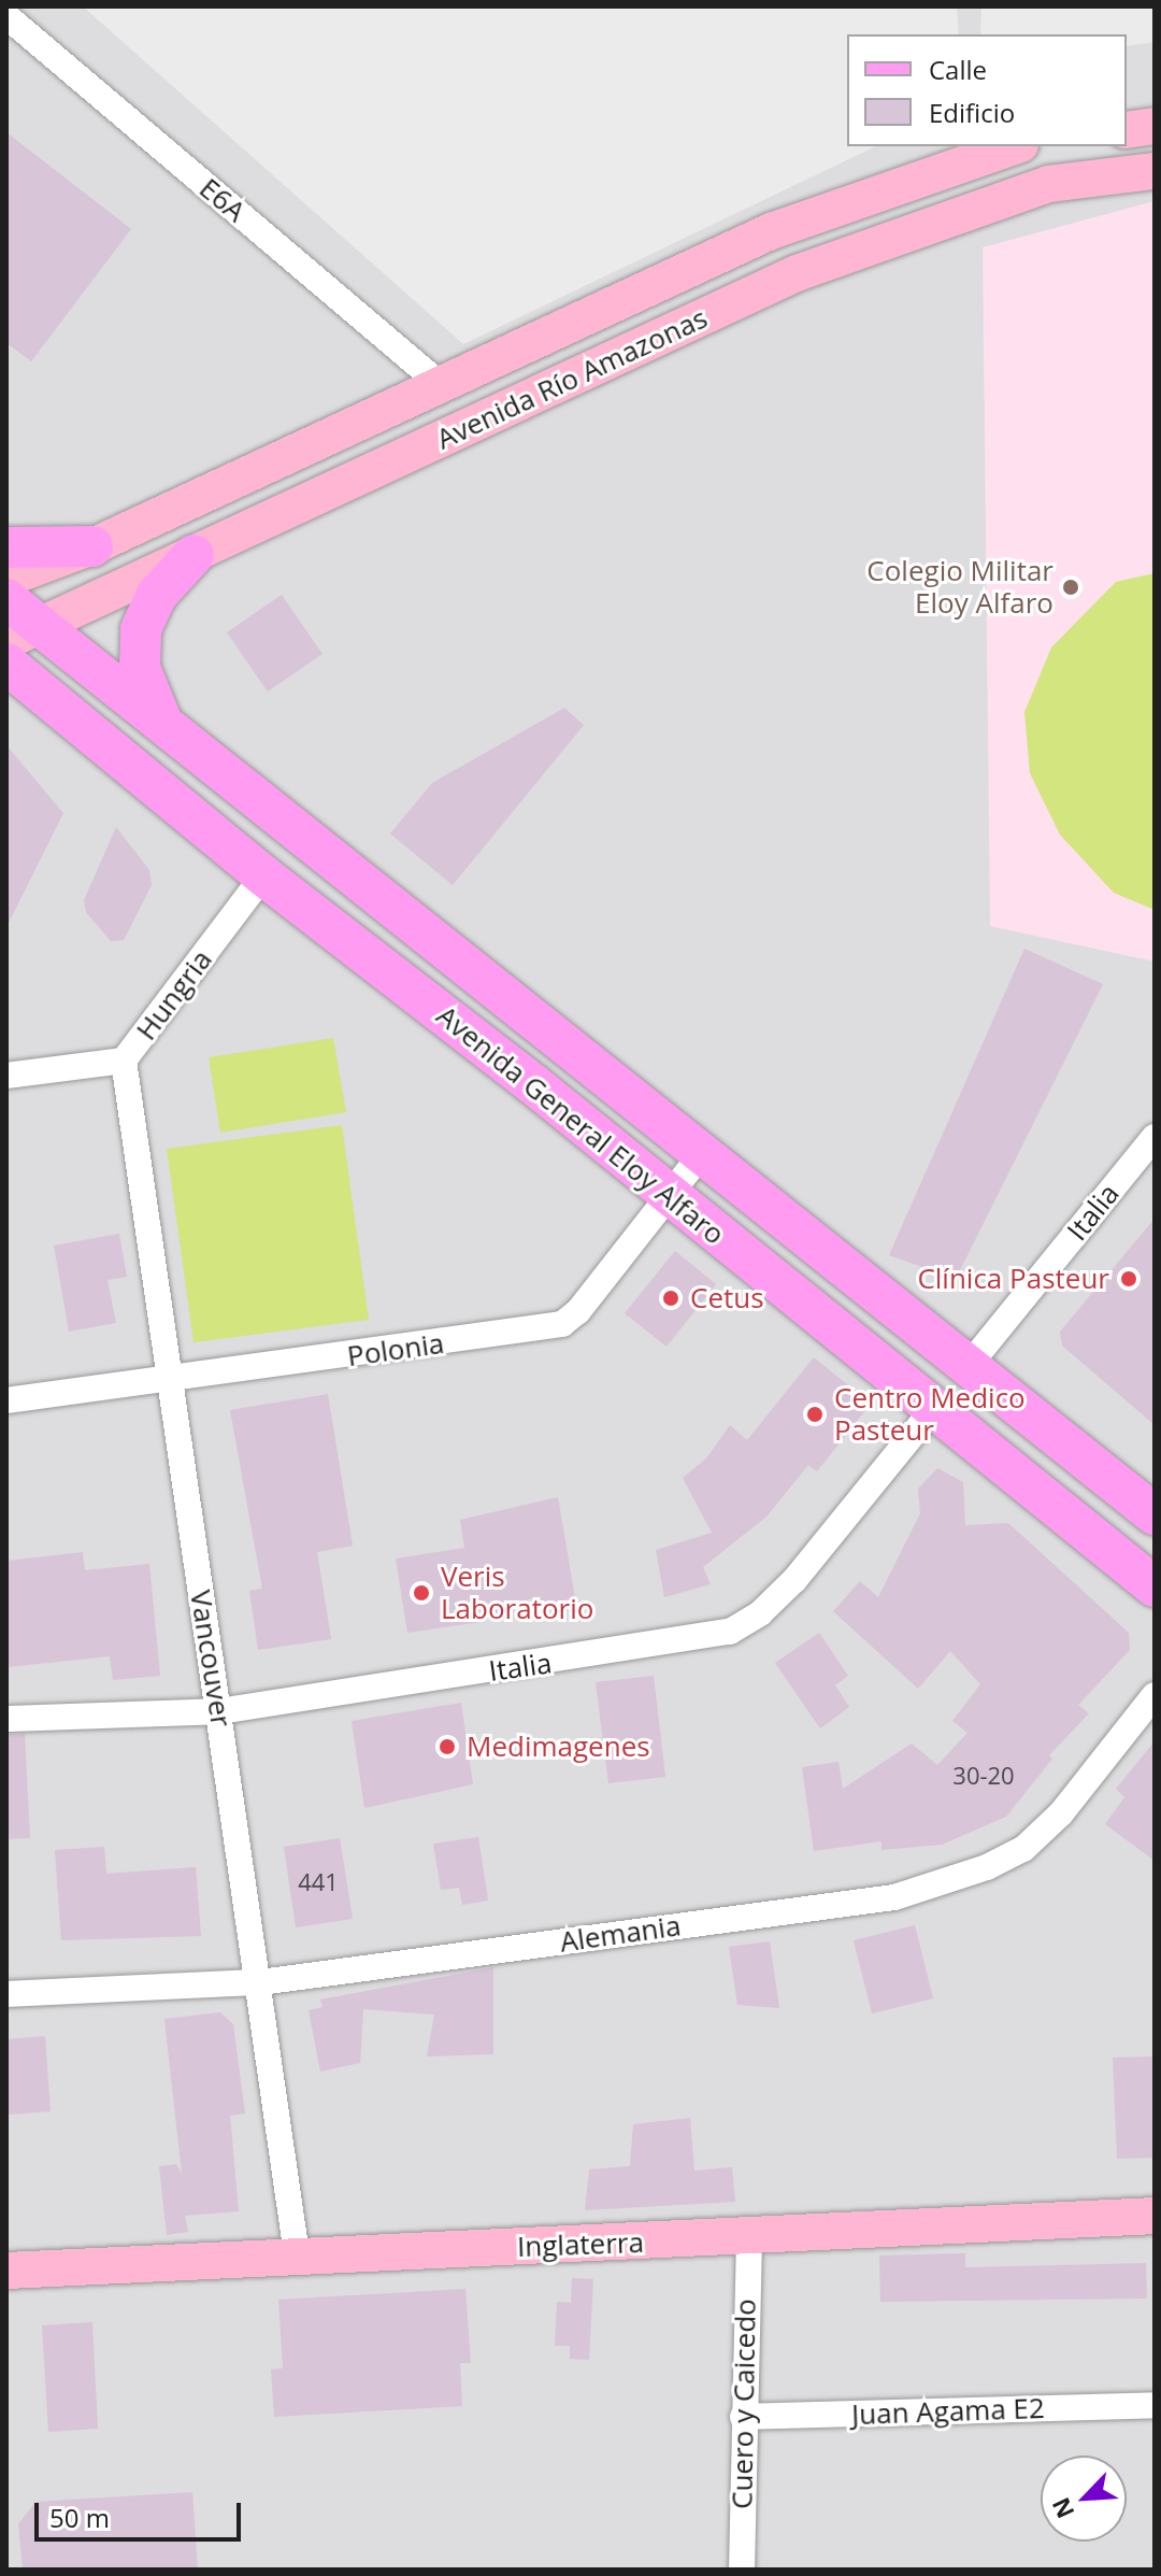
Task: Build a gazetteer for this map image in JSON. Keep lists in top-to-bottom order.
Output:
{
  "streets": {
    "main road": ["Avenida Río Amazonas", "Avenida General Eloy Alfaro", "Inglaterra"],
    "street": [
      "E6A",
      "Hungria",
      "Italia",
      "Polonia",
      "Vancouver",
      "Alemania",
      "Cuero y Caicedo",
      "Juan Agama E2"
    ]
  },
  "crossings": [
    ["E6A", "Avenida Río Amazonas"],
    ["Avenida Río Amazonas", "Avenida General Eloy Alfaro"],
    ["Hungria", "Avenida General Eloy Alfaro"],
    ["Hungria", "Vancouver"],
    ["Avenida General Eloy Alfaro", "Italia"],
    ["Avenida General Eloy Alfaro", "Polonia"],
    ["Italia", "Vancouver"],
    ["Polonia", "Vancouver"],
    ["Vancouver", "Alemania"],
    ["Vancouver", "Inglaterra"],
    ["Inglaterra", "Cuero y Caicedo"],
    ["Cuero y Caicedo", "Juan Agama E2"]
  ],
  "places": [
    "Colegio Militar Eloy Alfaro",
    "Clínica Pasteur",
    "Cetus",
    "Centro Medico Pasteur",
    "Veris Laboratorio",
    "Medimagenes"
  ],
  "house_numbers": ["30-20", "441"],
  "legend": ["Calle", "Edificio"],
  "scale_bar": "50 m",
  "north": "bottom left"
}
